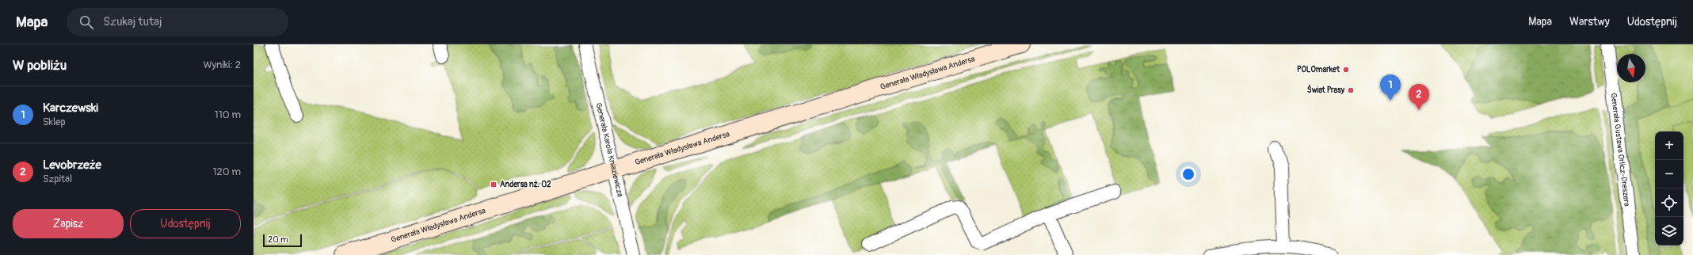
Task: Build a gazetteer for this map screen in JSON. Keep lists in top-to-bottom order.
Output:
{
  "streets": {
    "main road": ["Generała Władysława Andersa"],
    "street": ["Generała Karola Kniaziewicza", "Generała Gustawa Orlicz-Dreszera"]
  },
  "crossings": [
    ["Generała Władysława Andersa", "Generała Karola Kniaziewicza"]
  ],
  "places": {
    "other": ["POLOmarket", "Świat Prasy"],
    "transit": ["Andersa nż. 02"]
  },
  "scale_bar": "20 m",
  "north": "bottom",
  "page": {
    "header": "Mapa",
    "search": "Szukaj tutaj",
    "nav": ["Mapa", "Warstwy", "Udostępnij"],
    "heading": ["W pobliżu", "Wyniki: 2"],
    "pins": ["1", "2"],
    "list": [
      {
        "mark": "1",
        "name": "Karczewski",
        "note": "Sklep",
        "value": "110 m"
      },
      {
        "mark": "2",
        "name": "Levobrzeże",
        "note": "Szpital",
        "value": "120 m"
      }
    ],
    "map_buttons": ["+", "−"],
    "buttons": ["Zapisz", "Udostępnij"],
    "scale": "20 m"
  }
}
